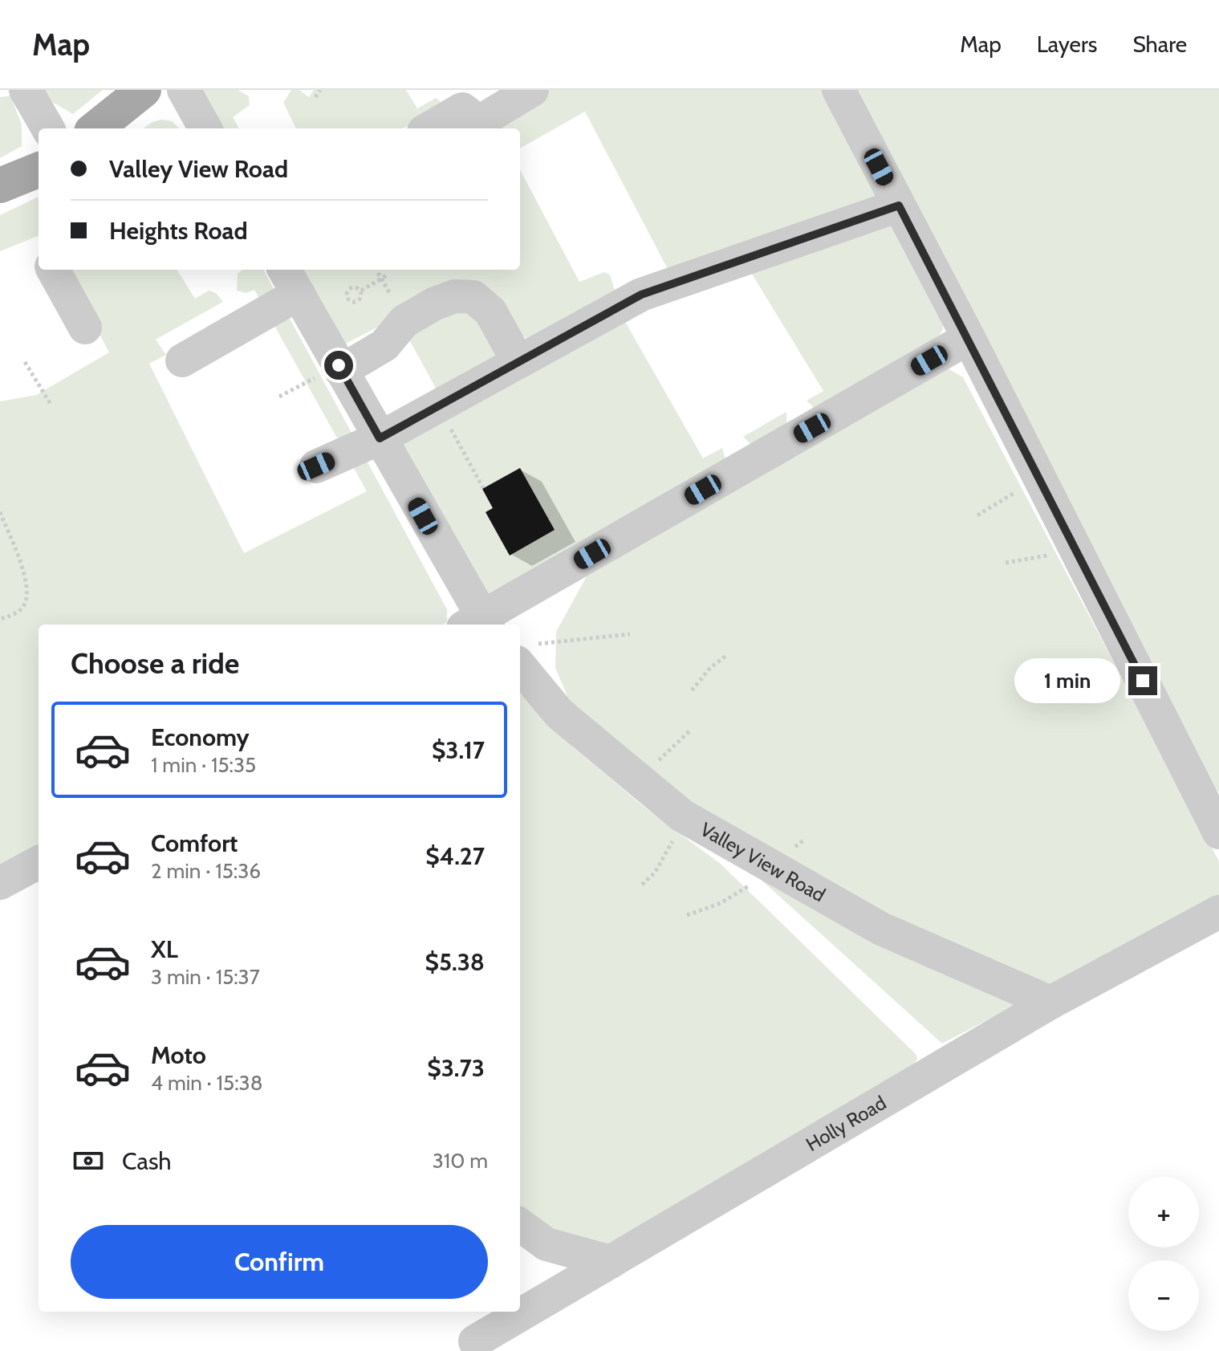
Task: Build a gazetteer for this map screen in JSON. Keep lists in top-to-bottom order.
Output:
{
  "streets": {
    "street": ["Valley View Road", "Holly Road"]
  },
  "crossings": [
    ["Valley View Road", "Holly Road"]
  ],
  "page": {
    "header": "Map",
    "nav": ["Map", "Layers", "Share"],
    "banner": ["Valley View Road", "Heights Road"],
    "heading": "Choose a ride",
    "bubble": "1 min",
    "list": [
      {
        "name": "Economy",
        "note": "1 min · 15:35",
        "value": "$3.17"
      },
      {
        "name": "Comfort",
        "note": "2 min · 15:36",
        "value": "$4.27"
      },
      {
        "name": "XL",
        "note": "3 min · 15:37",
        "value": "$5.38"
      },
      {
        "name": "Moto",
        "note": "4 min · 15:38",
        "value": "$3.73"
      }
    ],
    "pay": ["Cash", "310 m"],
    "map_buttons": ["+", "−"],
    "buttons": "Confirm"
  }
}
